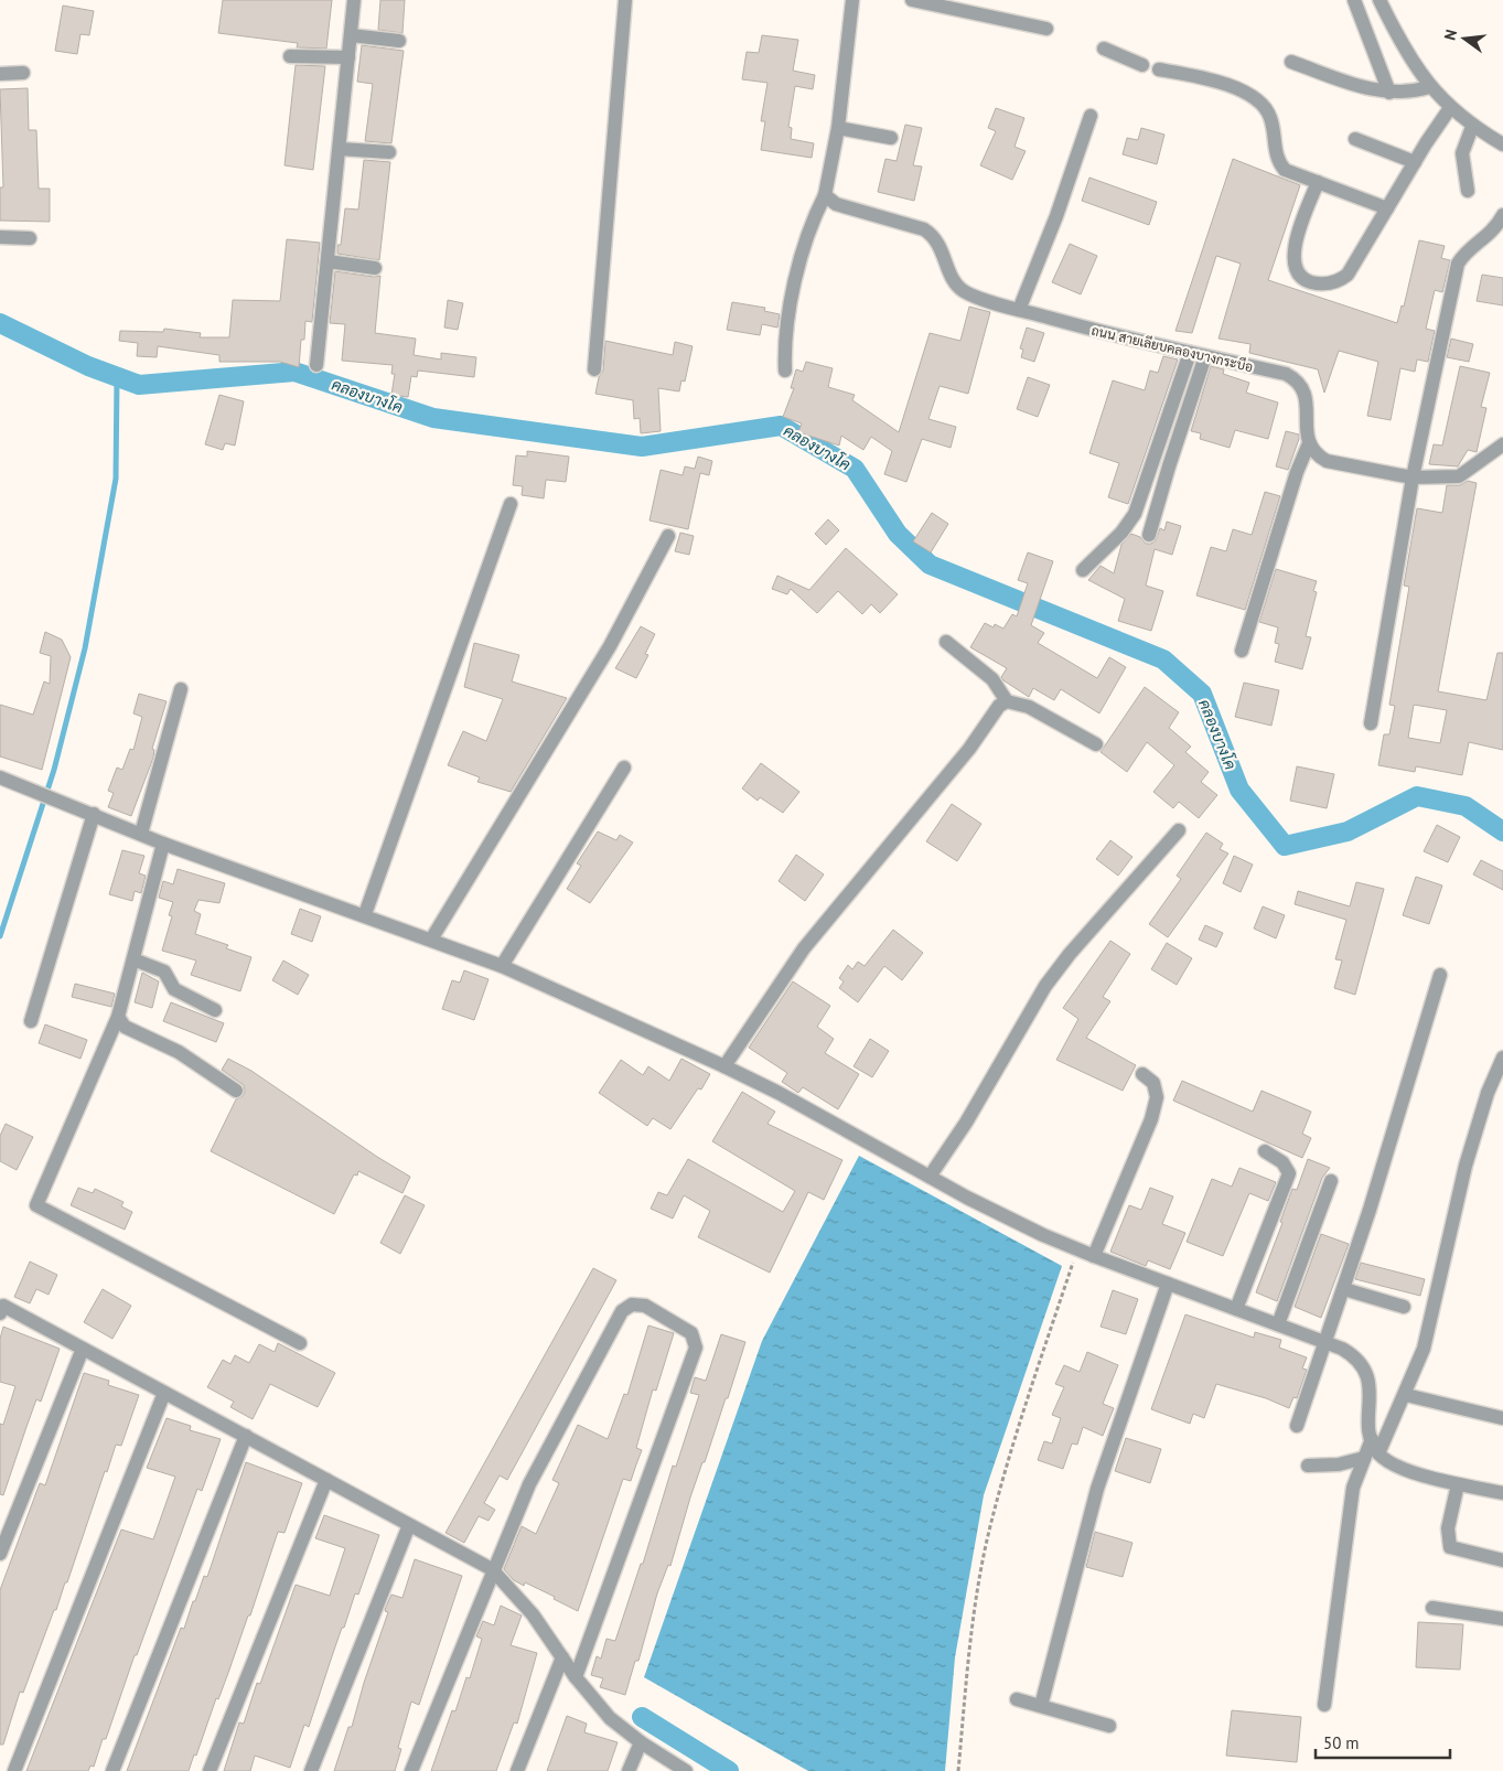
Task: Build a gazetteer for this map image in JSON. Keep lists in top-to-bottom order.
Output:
{
  "streets": {
    "street": ["ถนน สายเลียบคลองบางกระบือ"]
  },
  "water": ["คลองบางโค"],
  "scale_bar": "50 m",
  "north": "left"
}
